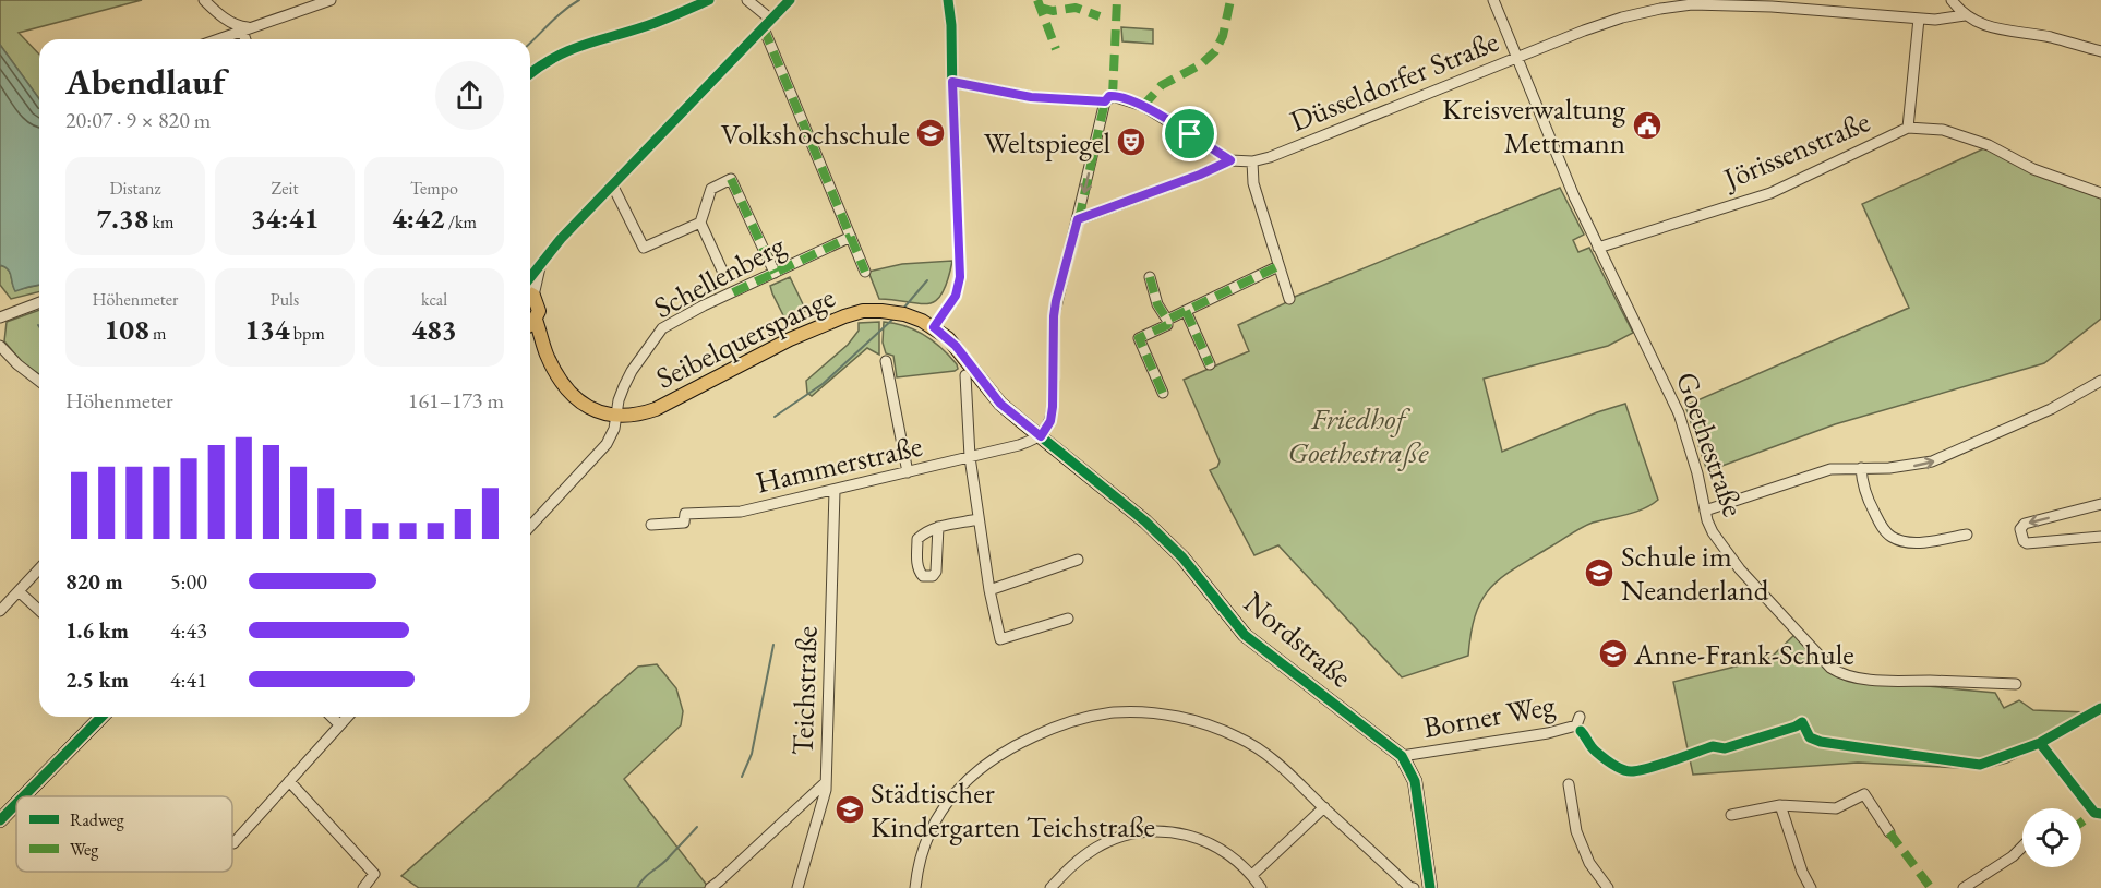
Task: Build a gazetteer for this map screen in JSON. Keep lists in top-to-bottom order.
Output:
{
  "streets": {
    "main road": ["Seibelquerspange", "Nordstraße"],
    "street": [
      "Düsseldorfer Straße",
      "Jörissenstraße",
      "Schellenberg",
      "Goethestraße",
      "Hammerstraße",
      "Teichstraße",
      "Borner Weg"
    ]
  },
  "crossings": [
    ["Düsseldorfer Straße", "Jörissenstraße"],
    ["Düsseldorfer Straße", "Goethestraße"],
    ["Jörissenstraße", "Goethestraße"],
    ["Schellenberg", "Seibelquerspange"],
    ["Seibelquerspange", "Nordstraße"],
    ["Hammerstraße", "Nordstraße"],
    ["Hammerstraße", "Teichstraße"],
    ["Nordstraße", "Borner Weg"]
  ],
  "parks": ["Friedhof Goethestraße"],
  "places": {
    "public building": ["Kreisverwaltung Mettmann"],
    "school or university": [
      "Volkshochschule",
      "Schule im Neanderland",
      "Anne-Frank-Schule",
      "Städtischer Kindergarten Teichstraße"
    ],
    "theatre": ["Weltspiegel"]
  },
  "legend": ["Radweg", "Weg"],
  "page": {
    "heading": ["Abendlauf", "20:07 · 9 × 820 m"],
    "stats": [
      ["Distanz", "7.38 km"],
      ["Zeit", "34:41"],
      ["Tempo", "4:42 /km"],
      ["Höhenmeter", "108 m"],
      ["Puls", "134 bpm"],
      ["kcal", "483"]
    ],
    "chart": ["Höhenmeter", "161–173 m"],
    "list": [
      {
        "name": "820 m",
        "note": "5:00"
      },
      {
        "name": "1.6 km",
        "note": "4:43"
      },
      {
        "name": "2.5 km",
        "note": "4:41"
      }
    ]
  }
}
